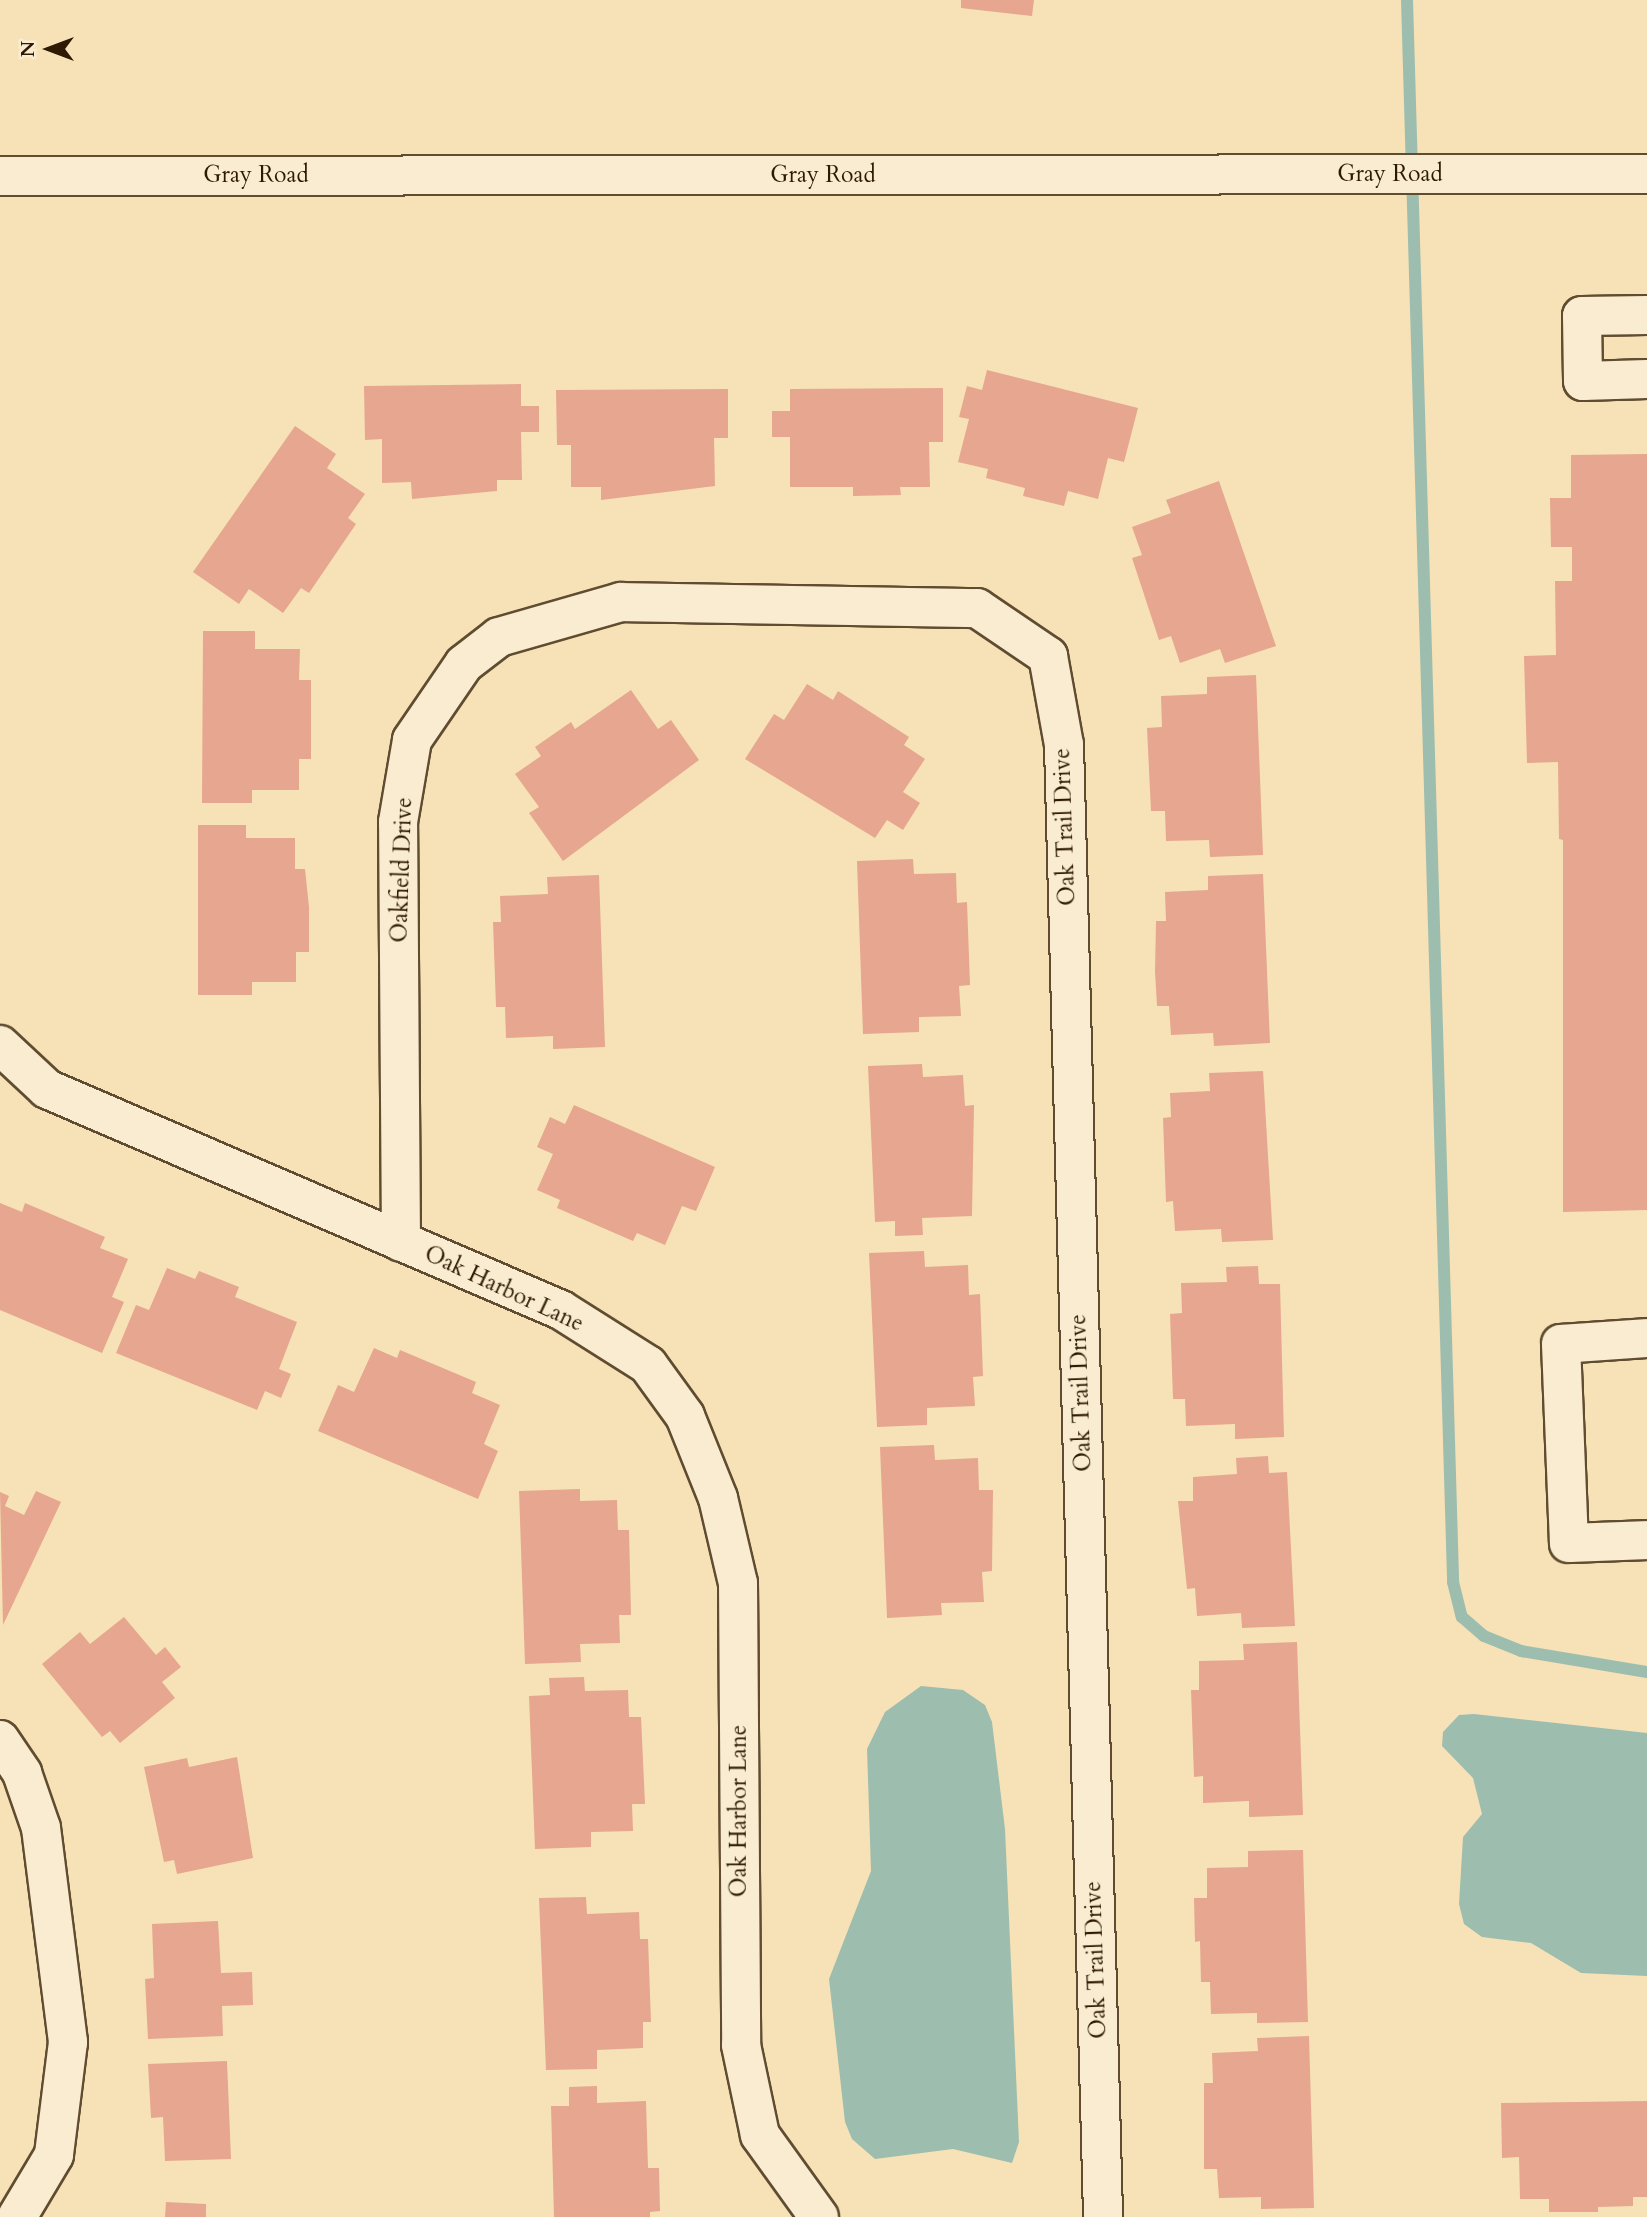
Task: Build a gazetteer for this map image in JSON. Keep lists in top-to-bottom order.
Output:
{
  "streets": {
    "street": [
      "Gray Road",
      "Oak Trail Drive",
      "Oakfield Drive",
      "Oak Harbor Lane"
    ]
  },
  "crossings": [
    ["Oak Trail Drive", "Oakfield Drive"],
    ["Oakfield Drive", "Oak Harbor Lane"]
  ],
  "north": "left"
}
